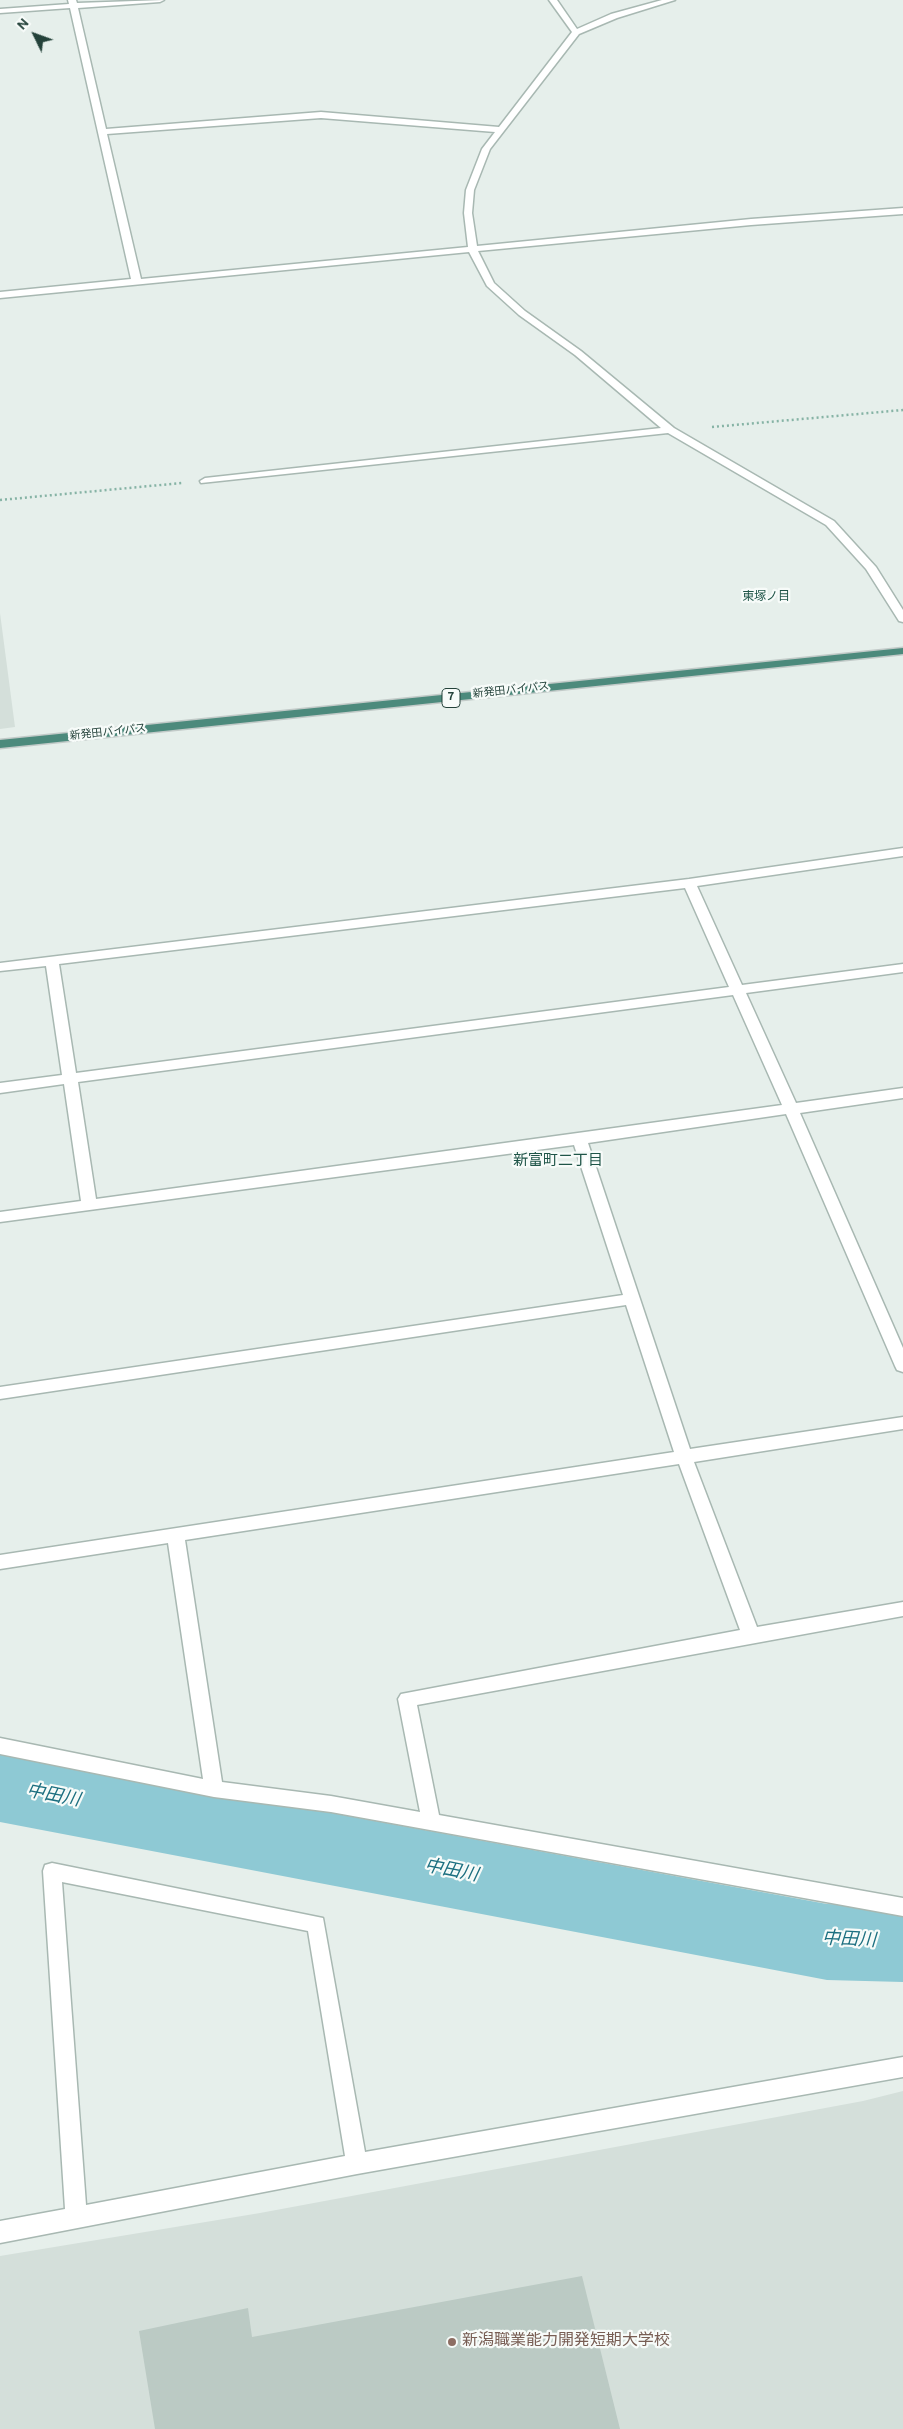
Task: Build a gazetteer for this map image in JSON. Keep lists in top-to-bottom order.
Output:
{
  "streets": {
    "highway": ["新発田バイパス", "7"]
  },
  "districts": ["東塚ノ目", "新富町二丁目"],
  "water": ["中田川"],
  "places": ["新潟職業能力開発短期大学校"],
  "north": "top left"
}
